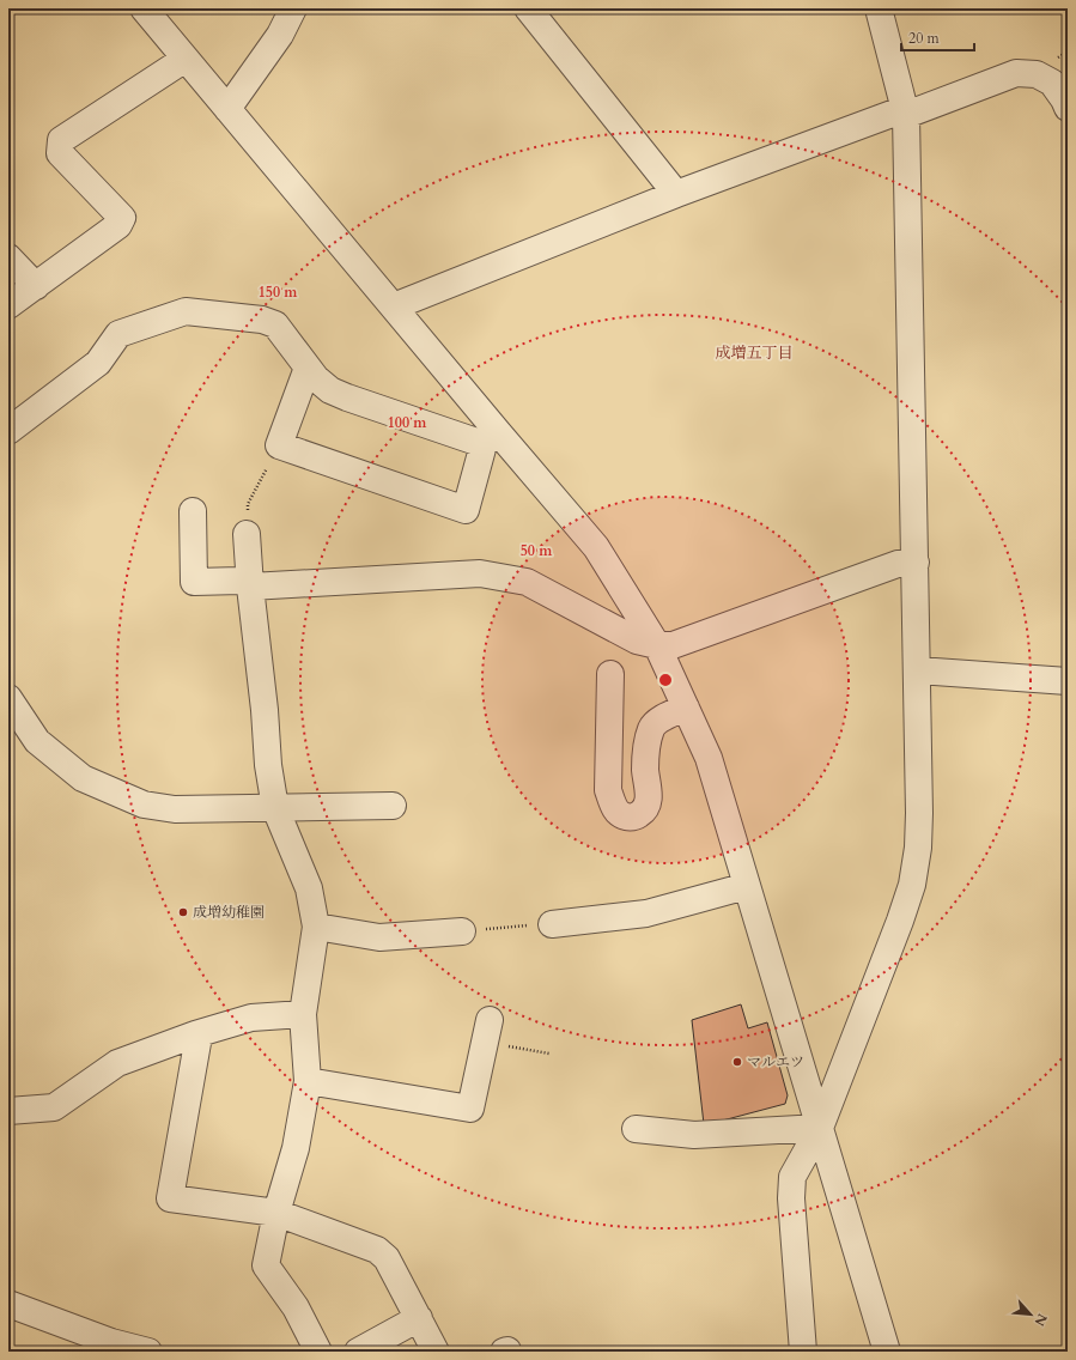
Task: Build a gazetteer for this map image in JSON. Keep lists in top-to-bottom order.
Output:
{
  "districts": ["成増五丁目"],
  "places": ["成増幼稚園", "マルエツ"],
  "scale_bar": "20 m",
  "north": "bottom right",
  "rings": ["150 m", "100 m", "50 m"]
}
